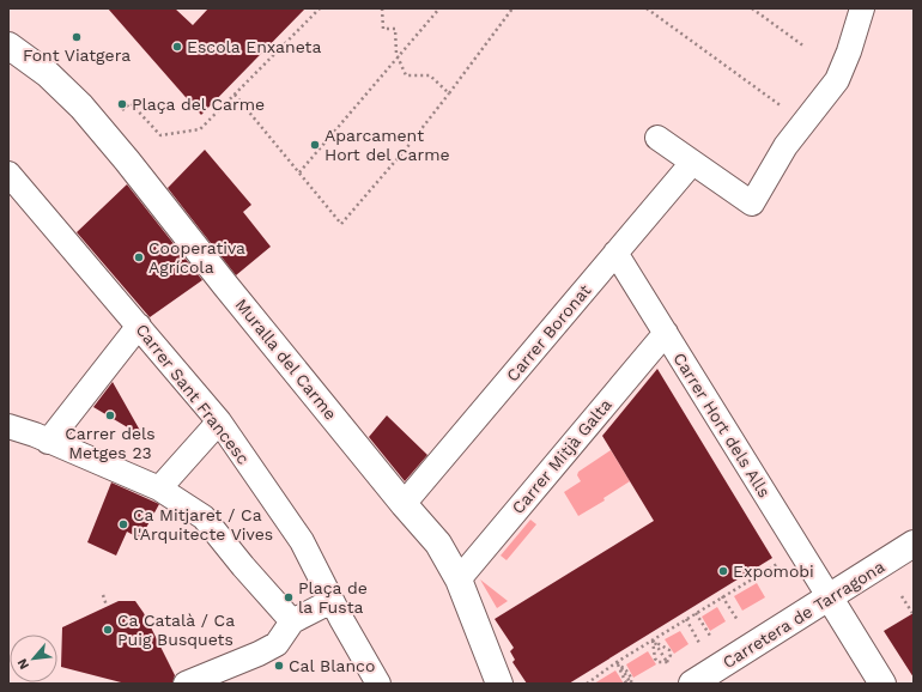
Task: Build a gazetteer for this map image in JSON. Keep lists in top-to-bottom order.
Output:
{
  "streets": {
    "main road": ["Muralla del Carme", "Carretera de Tarragona"],
    "street": [
      "Carrer Boronat",
      "Carrer Sant Francesc",
      "Carrer Hort dels Alls",
      "Carrer Mitjà Galta"
    ]
  },
  "crossings": [
    ["Carrer Boronat", "Muralla del Carme"],
    ["Carrer Boronat", "Carrer Hort dels Alls"],
    ["Muralla del Carme", "Carrer Mitjà Galta"],
    ["Carrer Hort dels Alls", "Carrer Mitjà Galta"],
    ["Carrer Hort dels Alls", "Carretera de Tarragona"]
  ],
  "places": [
    "Font Viatgera",
    "Escola Enxaneta",
    "Plaça del Carme",
    "Aparcament Hort del Carme",
    "Cooperativa Agrícola",
    "Carrer dels Metges 23",
    "Ca Mitjaret / Ca l'Arquitecte Vives",
    "Expomobi",
    "Plaça de la Fusta",
    "Ca Català / Ca Puig Busquets",
    "Cal Blanco"
  ],
  "north": "bottom left"
}
